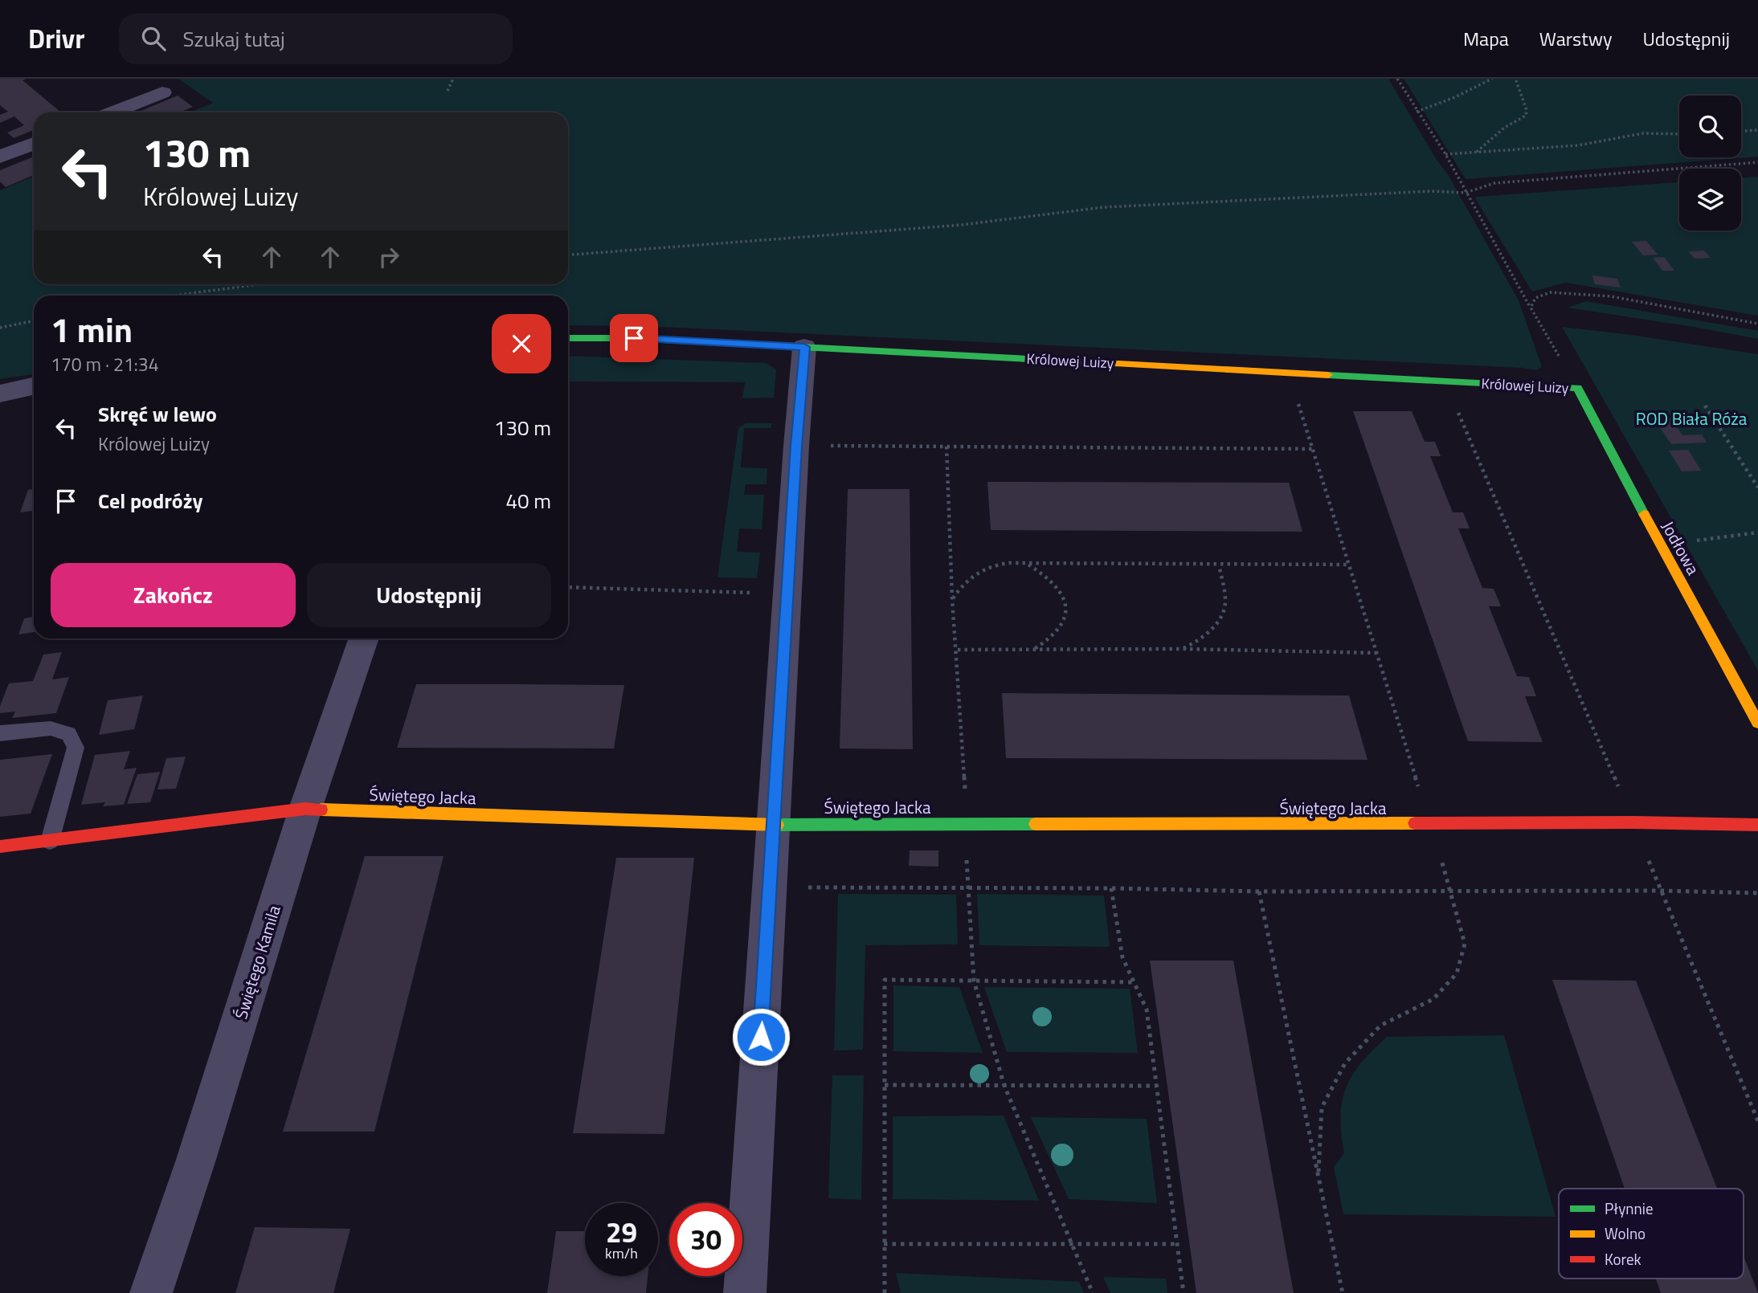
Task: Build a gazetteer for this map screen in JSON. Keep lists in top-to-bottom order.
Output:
{
  "streets": {
    "street": [
      "Królowej Luizy",
      "Jodłowa",
      "Świętego Jacka",
      "Świętego Kamila"
    ]
  },
  "crossings": [
    ["Królowej Luizy", "Jodłowa"],
    ["Świętego Jacka", "Świętego Kamila"]
  ],
  "parks": ["ROD Biała Róża"],
  "legend": ["Płynnie", "Wolno", "Korek"],
  "page": {
    "header": "Drivr",
    "search": "Szukaj tutaj",
    "nav": ["Mapa", "Warstwy", "Udostępnij"],
    "turn": ["130 m", "Królowej Luizy"],
    "heading": ["1 min", "170 m · 21:34"],
    "list": [
      {
        "name": "Skręć w lewo",
        "note": "Królowej Luizy",
        "value": "130 m"
      },
      {
        "name": "Cel podróży",
        "value": "40 m"
      }
    ],
    "buttons": ["Zakończ", "Udostępnij"],
    "speed": "29 km/h",
    "limit": "30"
  }
}
